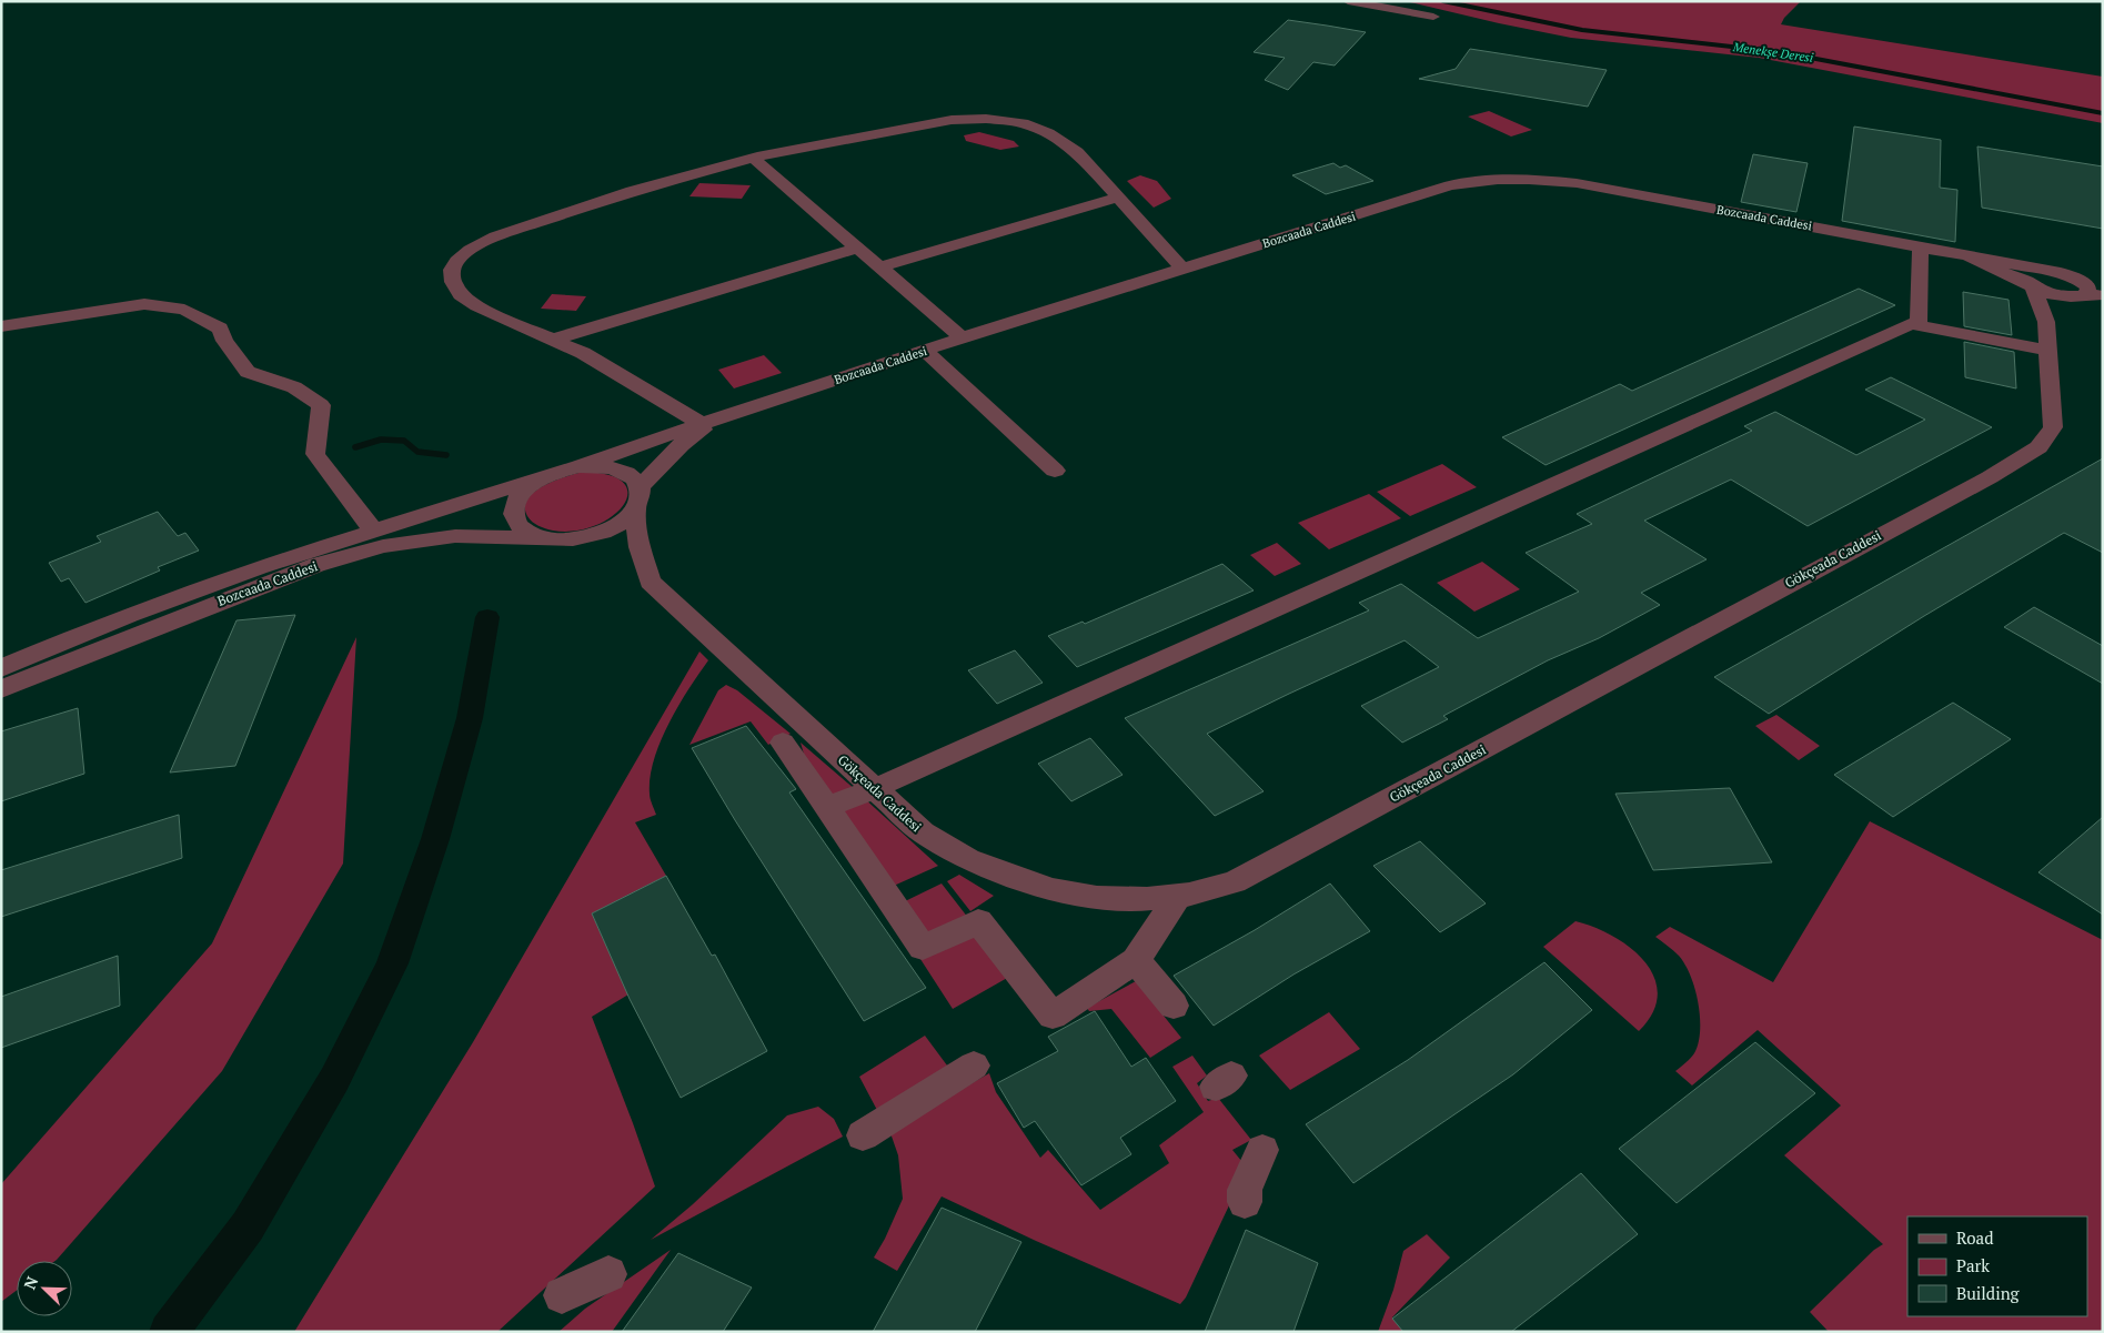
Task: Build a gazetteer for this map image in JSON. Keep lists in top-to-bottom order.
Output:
{
  "streets": {
    "street": ["Bozcaada Caddesi", "Gökçeada Caddesi"]
  },
  "crossings": [
    ["Bozcaada Caddesi", "Gökçeada Caddesi"]
  ],
  "water": ["Menekşe Deresi"],
  "legend": ["Road", "Park", "Building"],
  "north": "top left"
}
